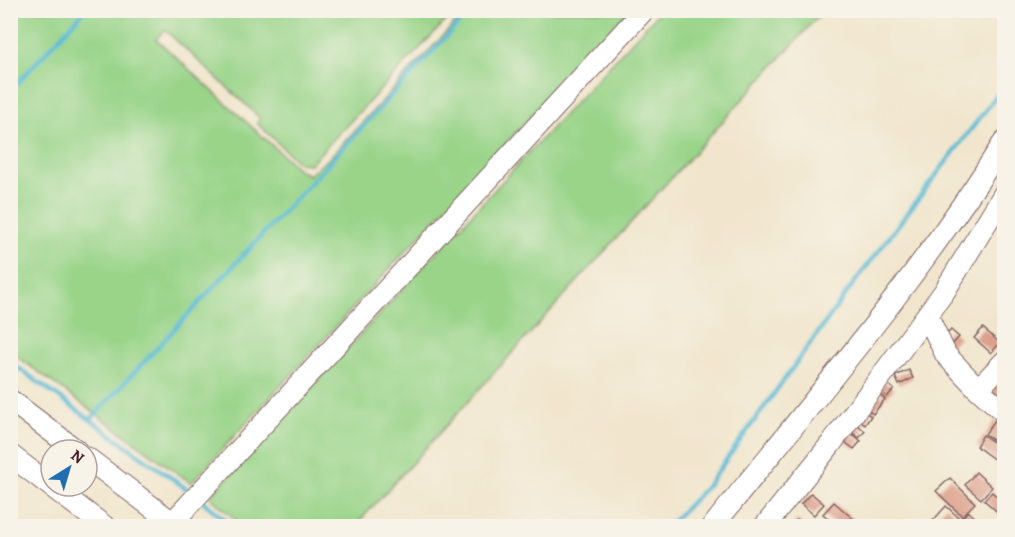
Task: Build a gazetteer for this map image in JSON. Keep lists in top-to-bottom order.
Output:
{
  "north": "top right"
}
